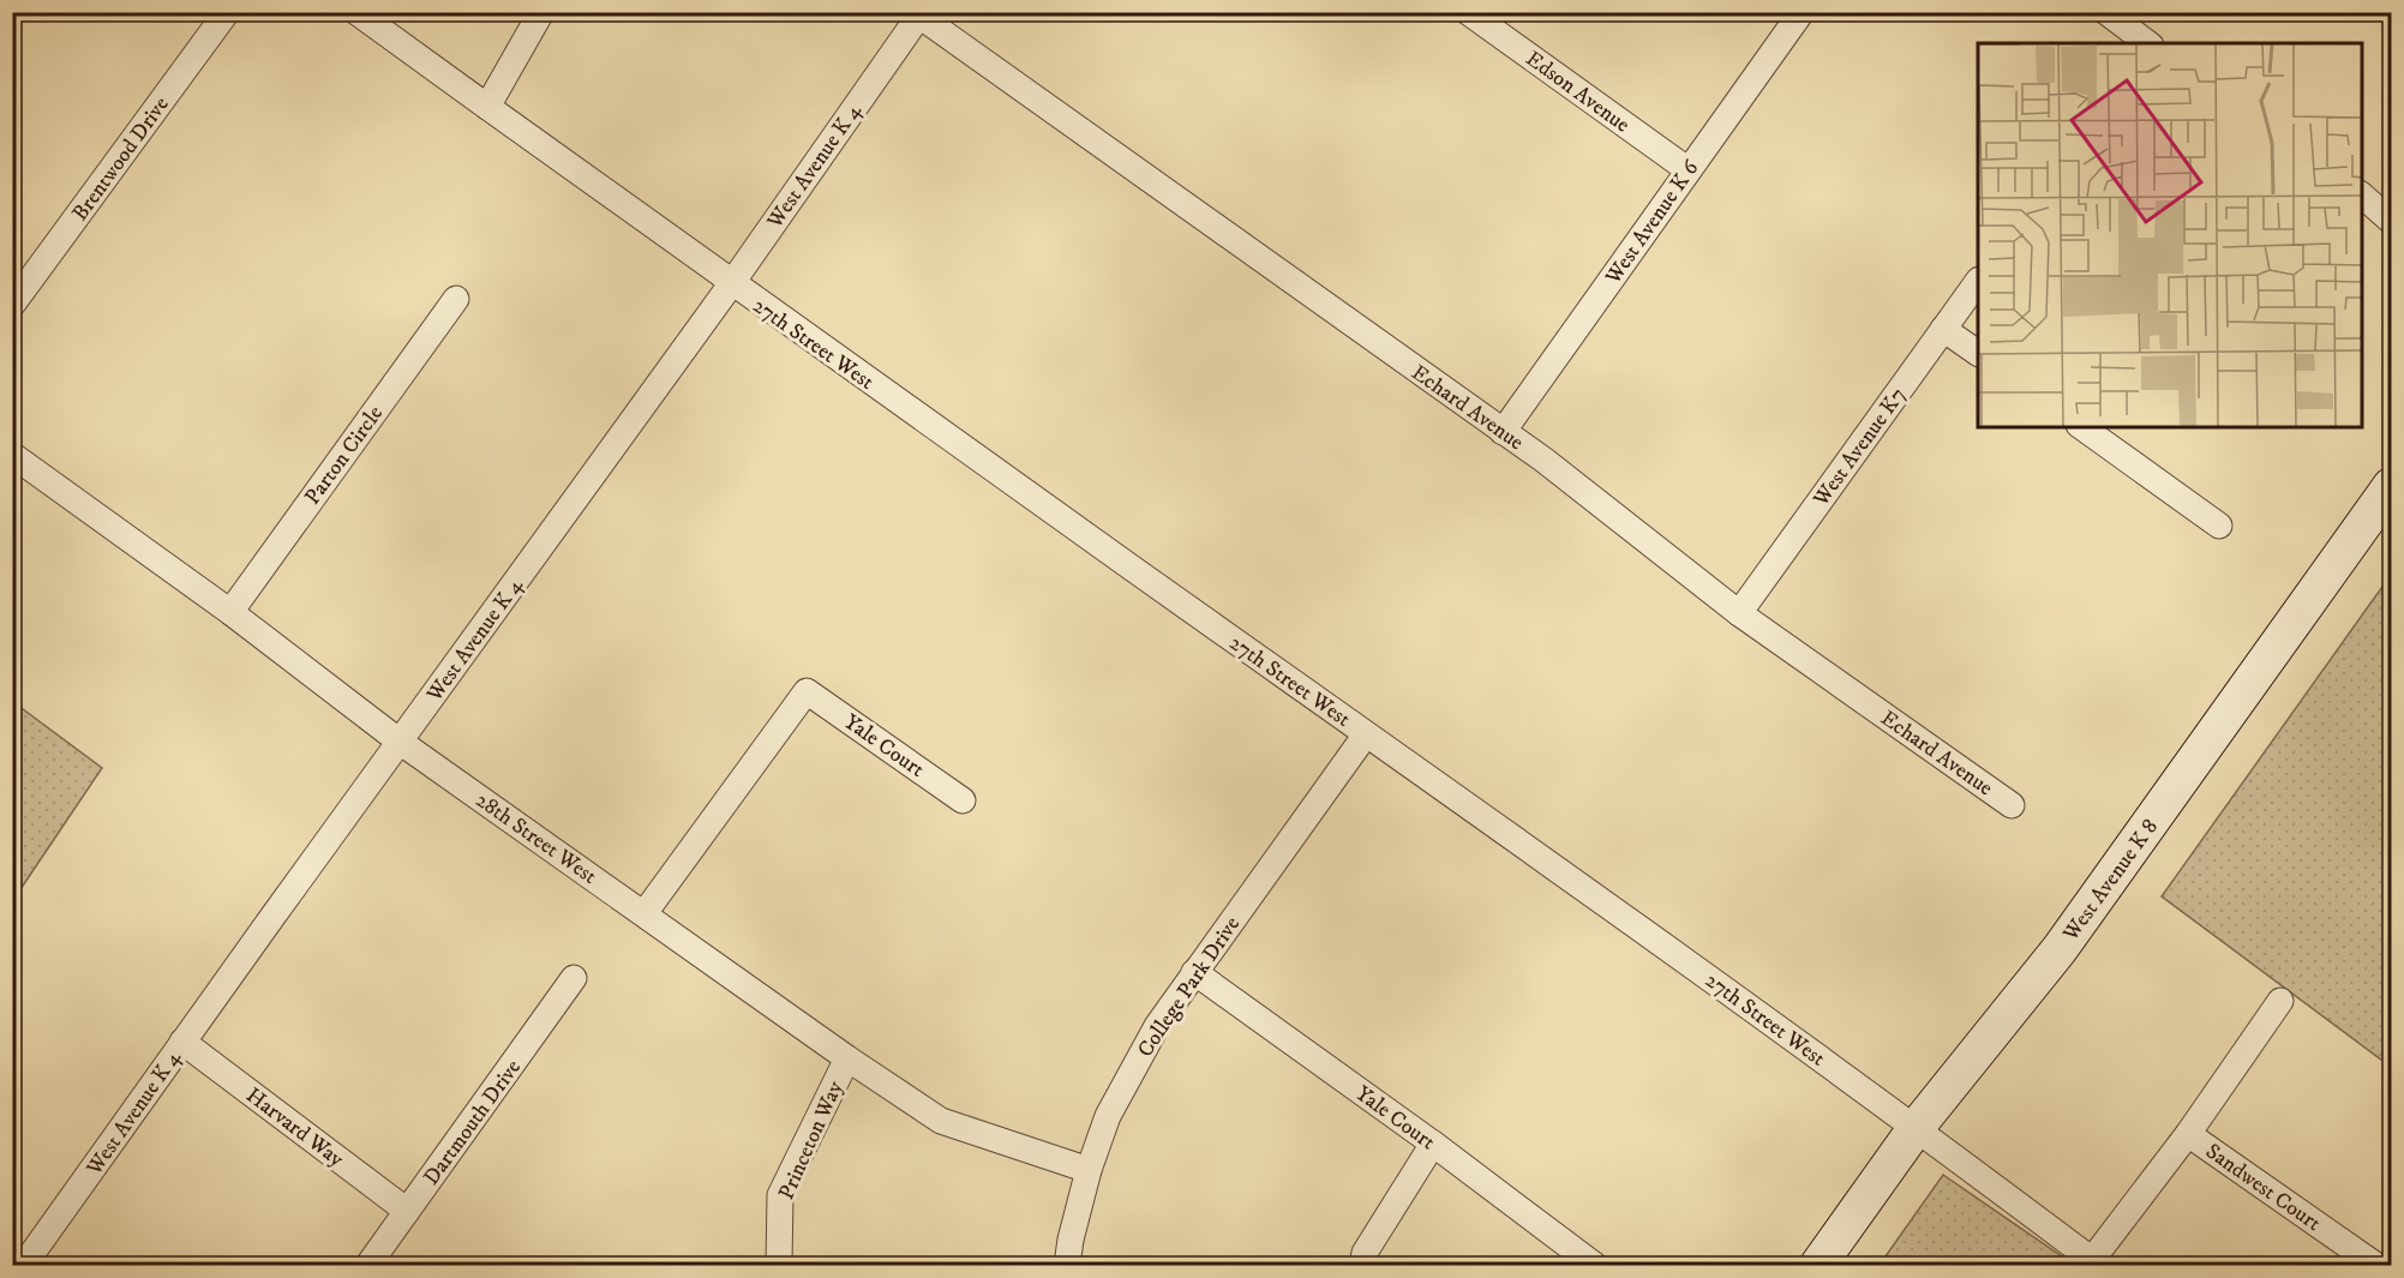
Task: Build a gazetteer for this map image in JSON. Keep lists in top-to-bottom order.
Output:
{
  "streets": {
    "street": [
      "Edson Avenue",
      "Brentwood Drive",
      "West Avenue K 4",
      "West Avenue K 6",
      "27th Street West",
      "Echard Avenue",
      "West Avenue K7",
      "Parton Circle",
      "Yale Court",
      "28th Street West",
      "West Avenue K 8",
      "College Park Drive",
      "Dartmouth Drive",
      "Harvard Way",
      "Princeton Way",
      "Sandwest Court"
    ]
  },
  "crossings": [
    ["Edson Avenue", "West Avenue K 6"],
    ["West Avenue K 4", "27th Street West"],
    ["West Avenue K 4", "Echard Avenue"],
    ["West Avenue K 4", "28th Street West"],
    ["West Avenue K 4", "Harvard Way"],
    ["West Avenue K 6", "Echard Avenue"],
    ["27th Street West", "West Avenue K 8"],
    ["27th Street West", "College Park Drive"],
    ["27th Street West", "Sandwest Court"],
    ["Echard Avenue", "West Avenue K7"],
    ["Parton Circle", "28th Street West"],
    ["Yale Court", "28th Street West"],
    ["Yale Court", "College Park Drive"],
    ["28th Street West", "College Park Drive"],
    ["28th Street West", "Princeton Way"],
    ["Dartmouth Drive", "Harvard Way"]
  ]
}
